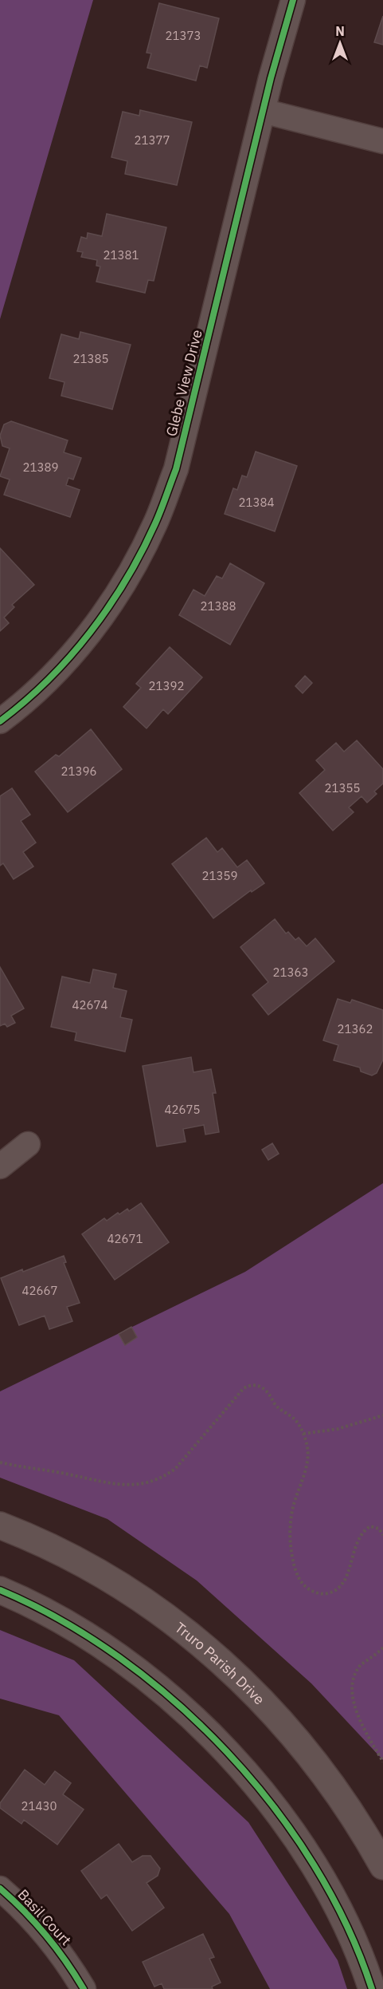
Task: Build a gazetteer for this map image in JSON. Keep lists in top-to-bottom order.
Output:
{
  "streets": {
    "street": ["Glebe View Drive", "Truro Parish Drive", "Basil Court"]
  },
  "house_numbers": [
    "21373",
    "21377",
    "21381",
    "21385",
    "21389",
    "21384",
    "21388",
    "21392",
    "21396",
    "21355",
    "21359",
    "21363",
    "42674",
    "21362",
    "42675",
    "42671",
    "42667",
    "21430"
  ],
  "north": "top"
}
